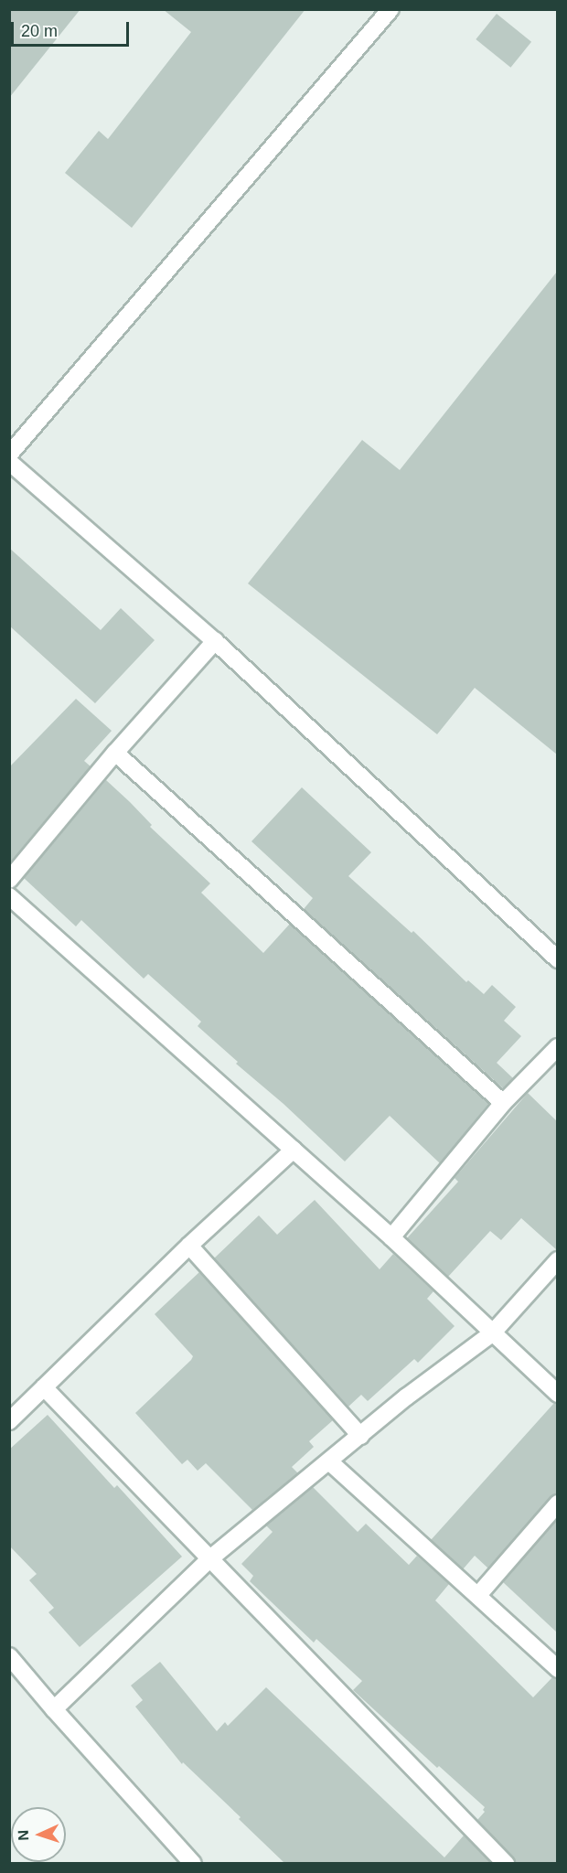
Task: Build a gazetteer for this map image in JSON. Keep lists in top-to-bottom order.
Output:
{
  "scale_bar": "20 m",
  "north": "left"
}
